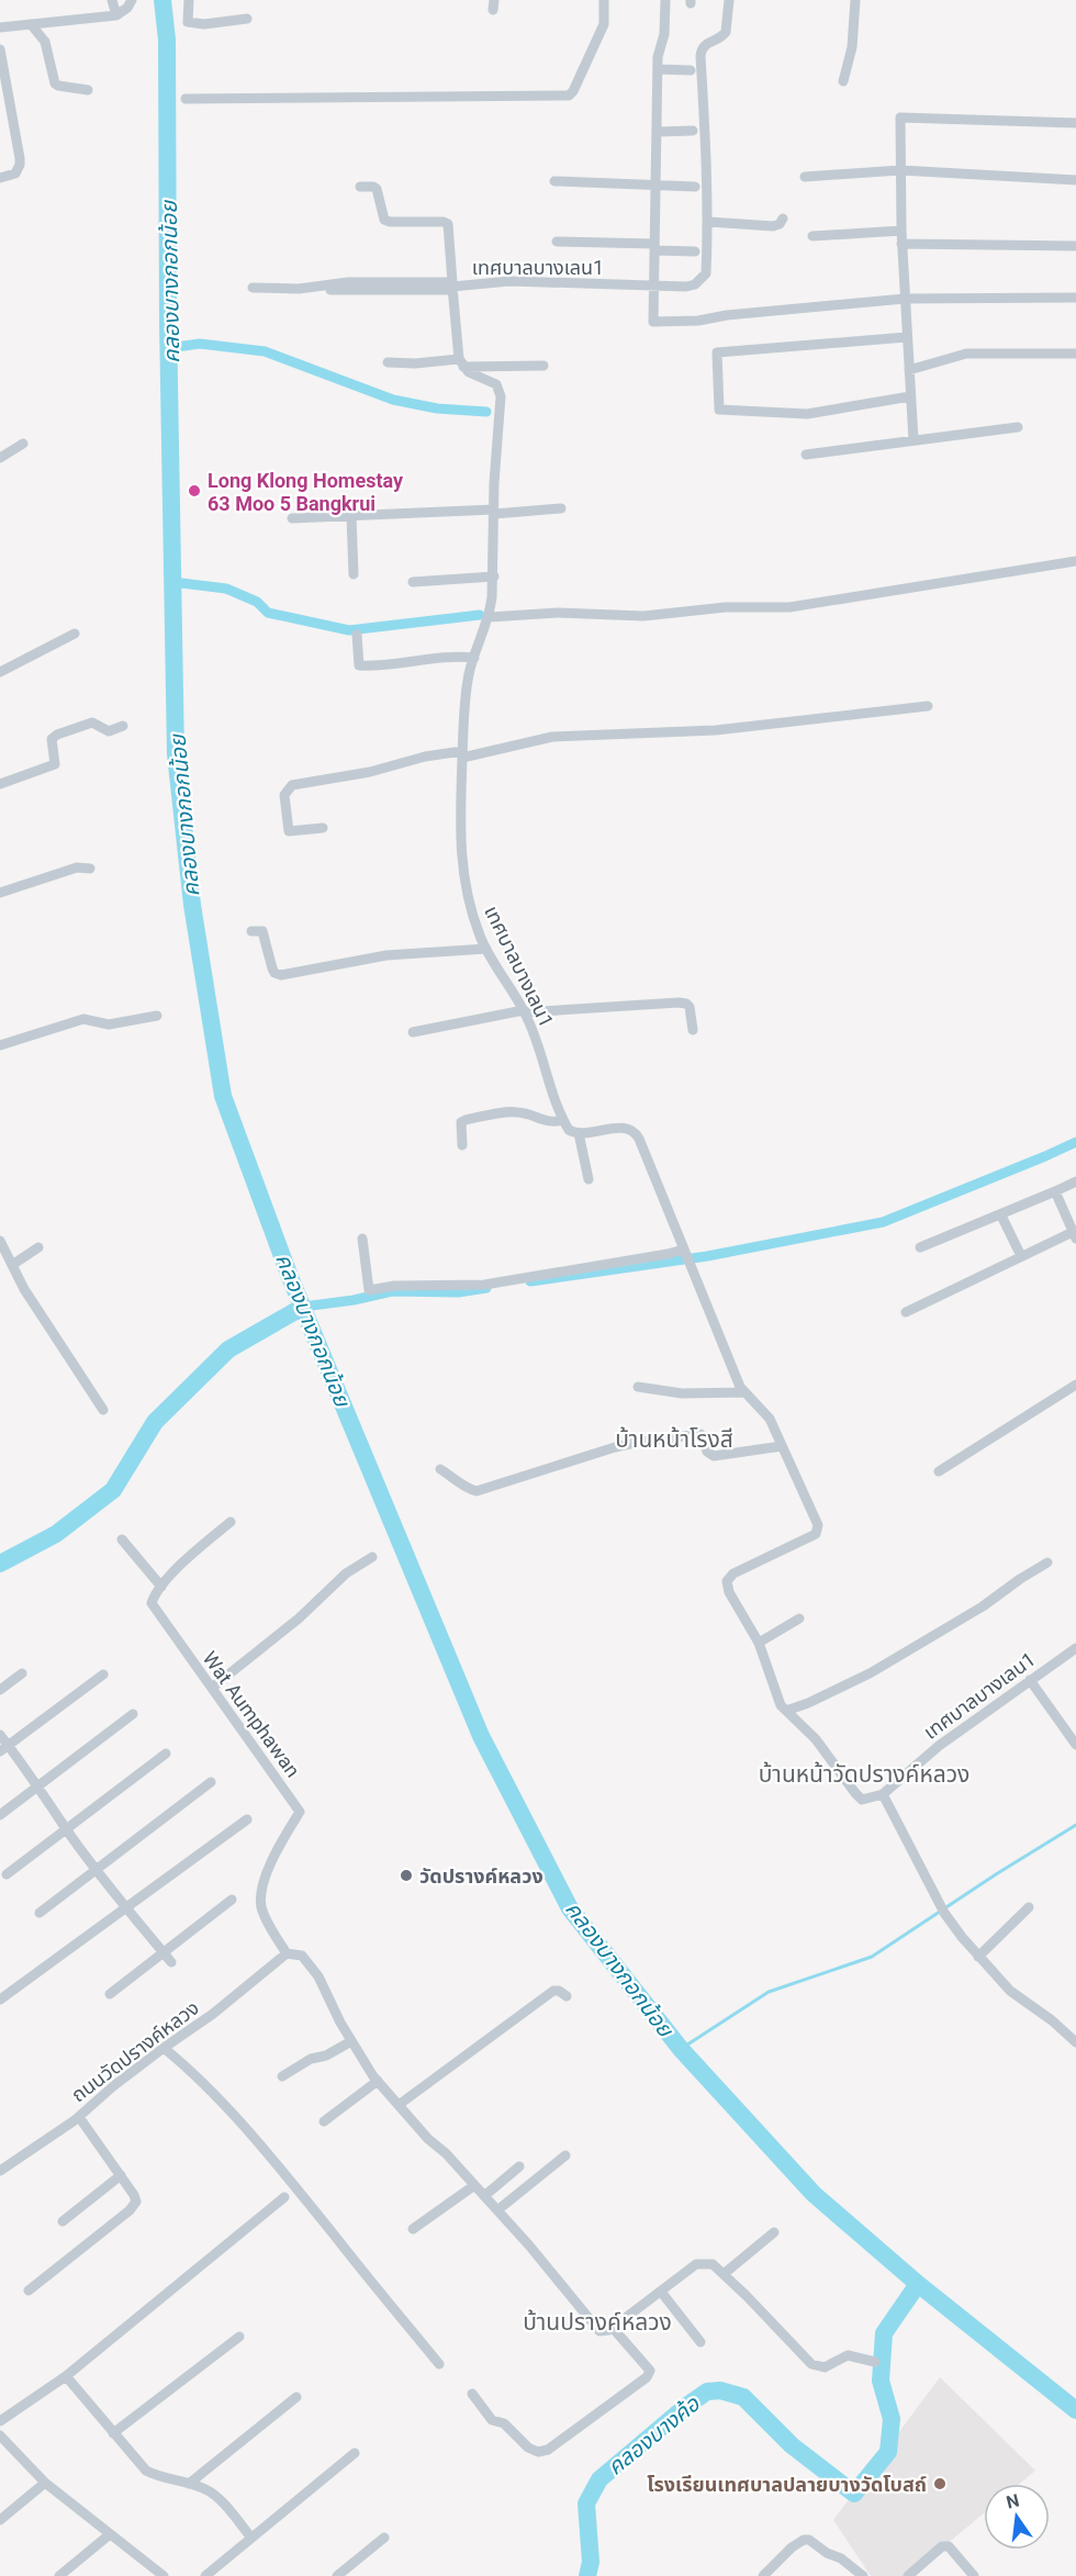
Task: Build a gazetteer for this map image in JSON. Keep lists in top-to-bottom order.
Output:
{
  "streets": {
    "street": ["เทศบาลบางเลน1", "Wat Aumphawan", "ถนนวัดปรางค์หลวง"]
  },
  "crossings": [
    ["Wat Aumphawan", "ถนนวัดปรางค์หลวง"]
  ],
  "districts": ["บ้านหน้าโรงสี", "บ้านหน้าวัดปรางค์หลวง", "บ้านปรางค์หลวง"],
  "water": ["คลองบางกอกน้อย", "คลองบางค้อ"],
  "places": ["Long Klong Homestay 63 Moo 5 Bangkrui", "วัดปรางค์หลวง", "โรงเรียนเทศบาลปลายบางวัดโบสถ์"],
  "north": "top"
}
